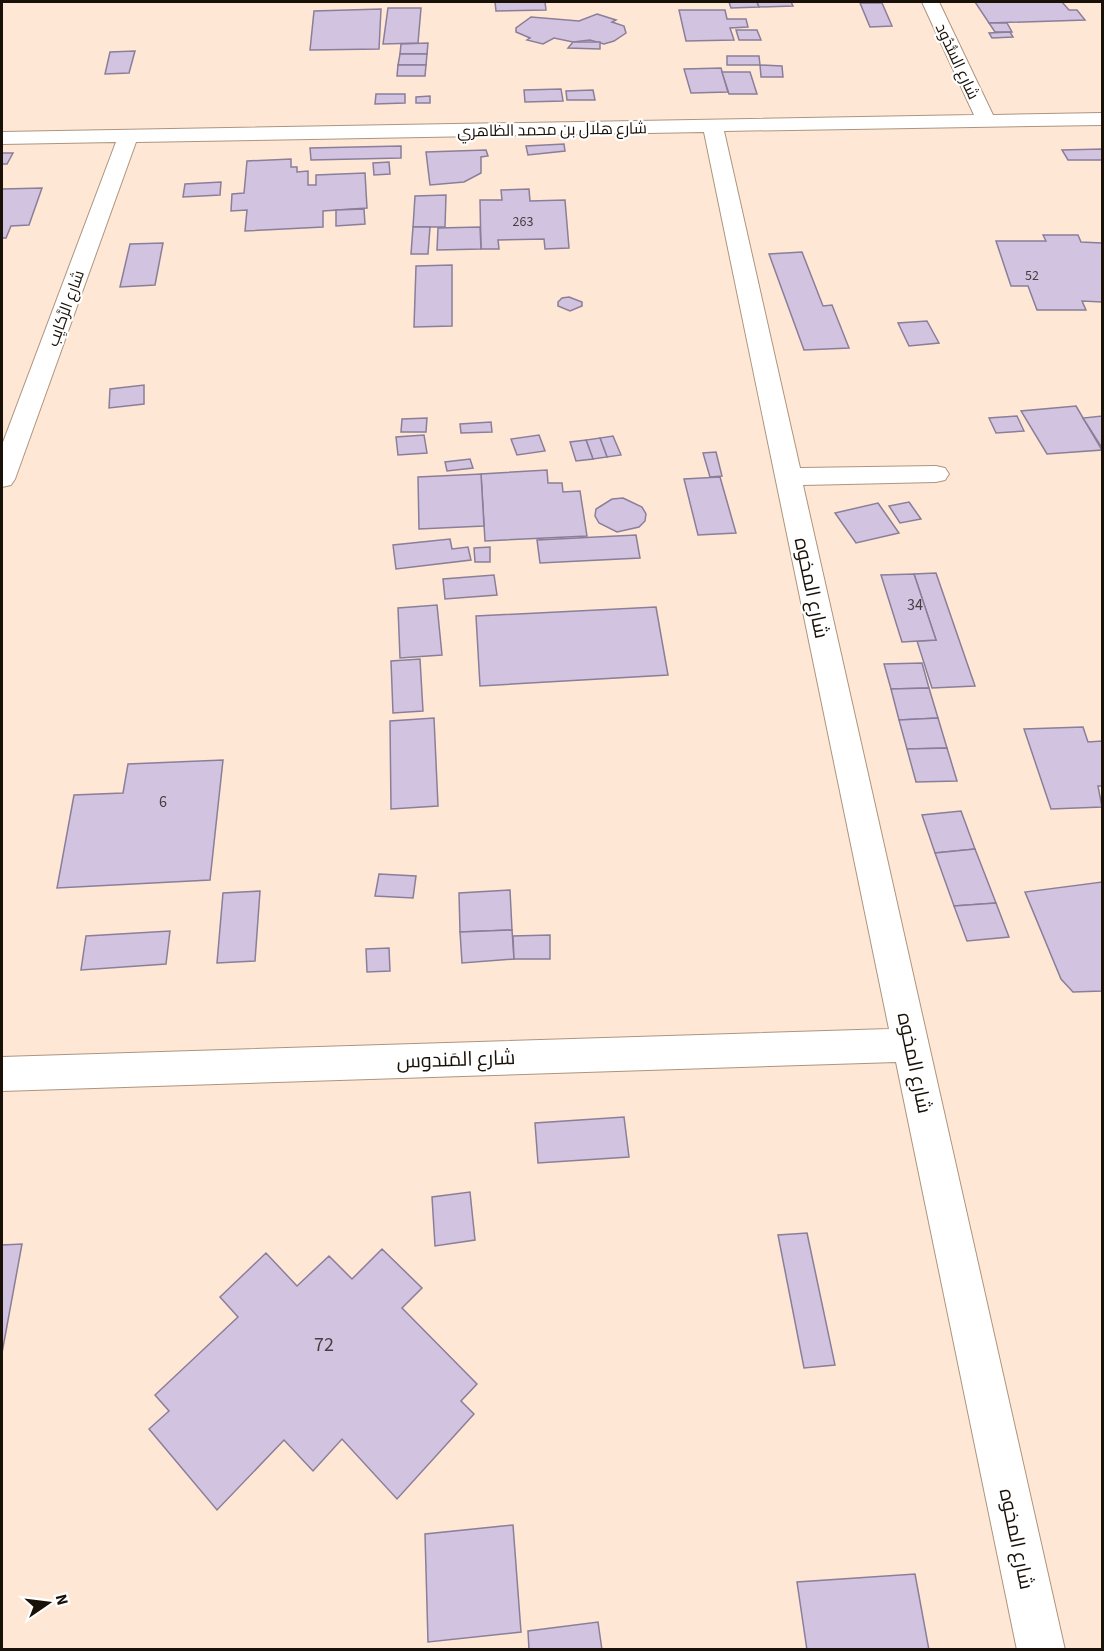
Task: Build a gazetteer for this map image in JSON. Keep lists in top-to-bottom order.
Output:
{
  "streets": {
    "street": [
      "شارع السُّدُود",
      "شارع هلال بن محمد الظاهري",
      "شارع الرَّكايِب",
      "شارع المخوه",
      "شارع المَندوس"
    ]
  },
  "crossings": [
    ["شارع السُّدُود", "شارع هلال بن محمد الظاهري"],
    ["شارع هلال بن محمد الظاهري", "شارع الرَّكايِب"],
    ["شارع هلال بن محمد الظاهري", "شارع المخوه"],
    ["شارع المخوه", "شارع المَندوس"]
  ],
  "house_numbers": [
    "263",
    "52",
    "34",
    "6",
    "72"
  ],
  "north": "right"
}
